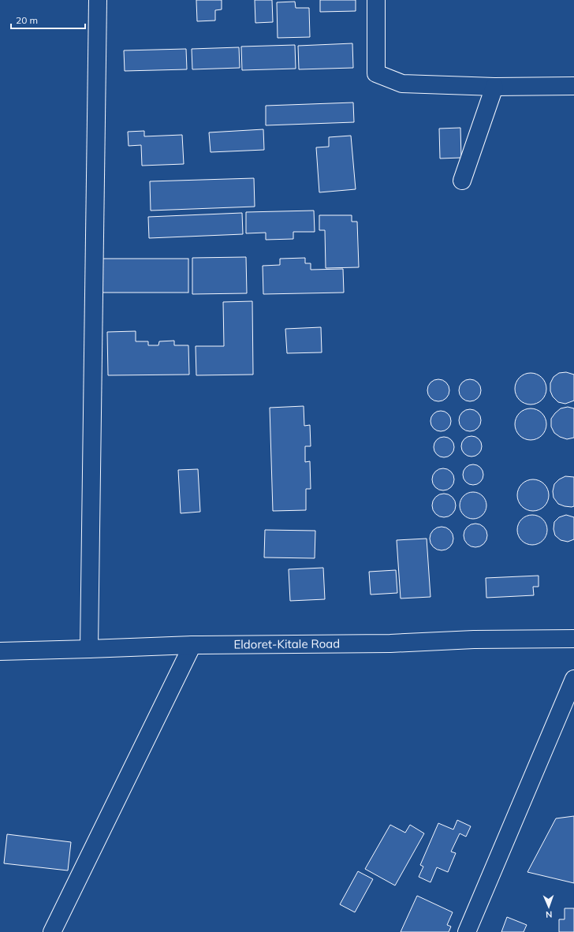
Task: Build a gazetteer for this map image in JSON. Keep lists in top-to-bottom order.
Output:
{
  "streets": {
    "main road": ["Eldoret-Kitale Road"]
  },
  "scale_bar": "20 m",
  "north": "bottom"
}
